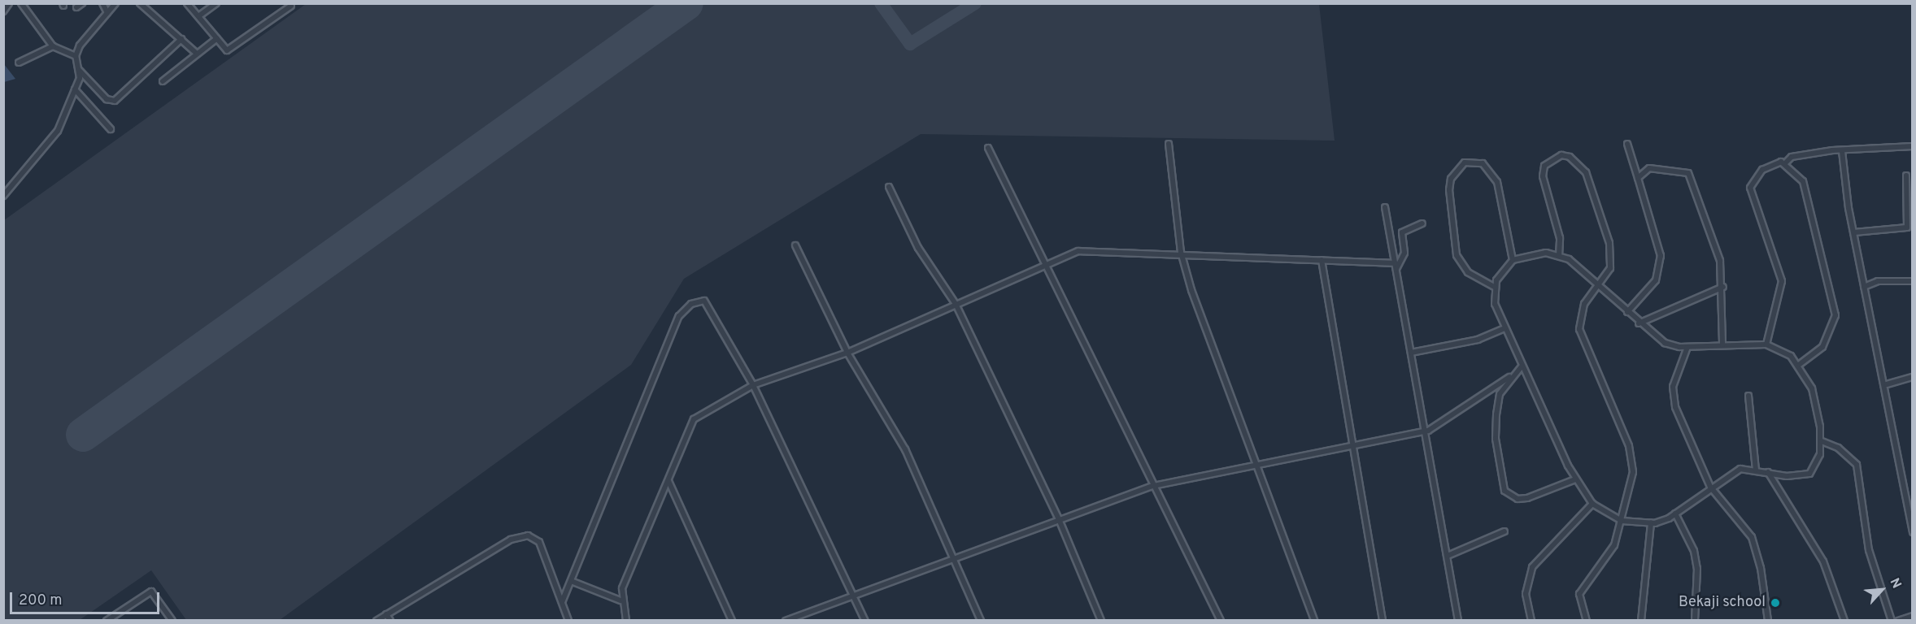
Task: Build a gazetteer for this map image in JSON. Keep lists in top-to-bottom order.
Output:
{
  "places": ["Bekaji school"],
  "scale_bar": "200 m",
  "north": "top right"
}
